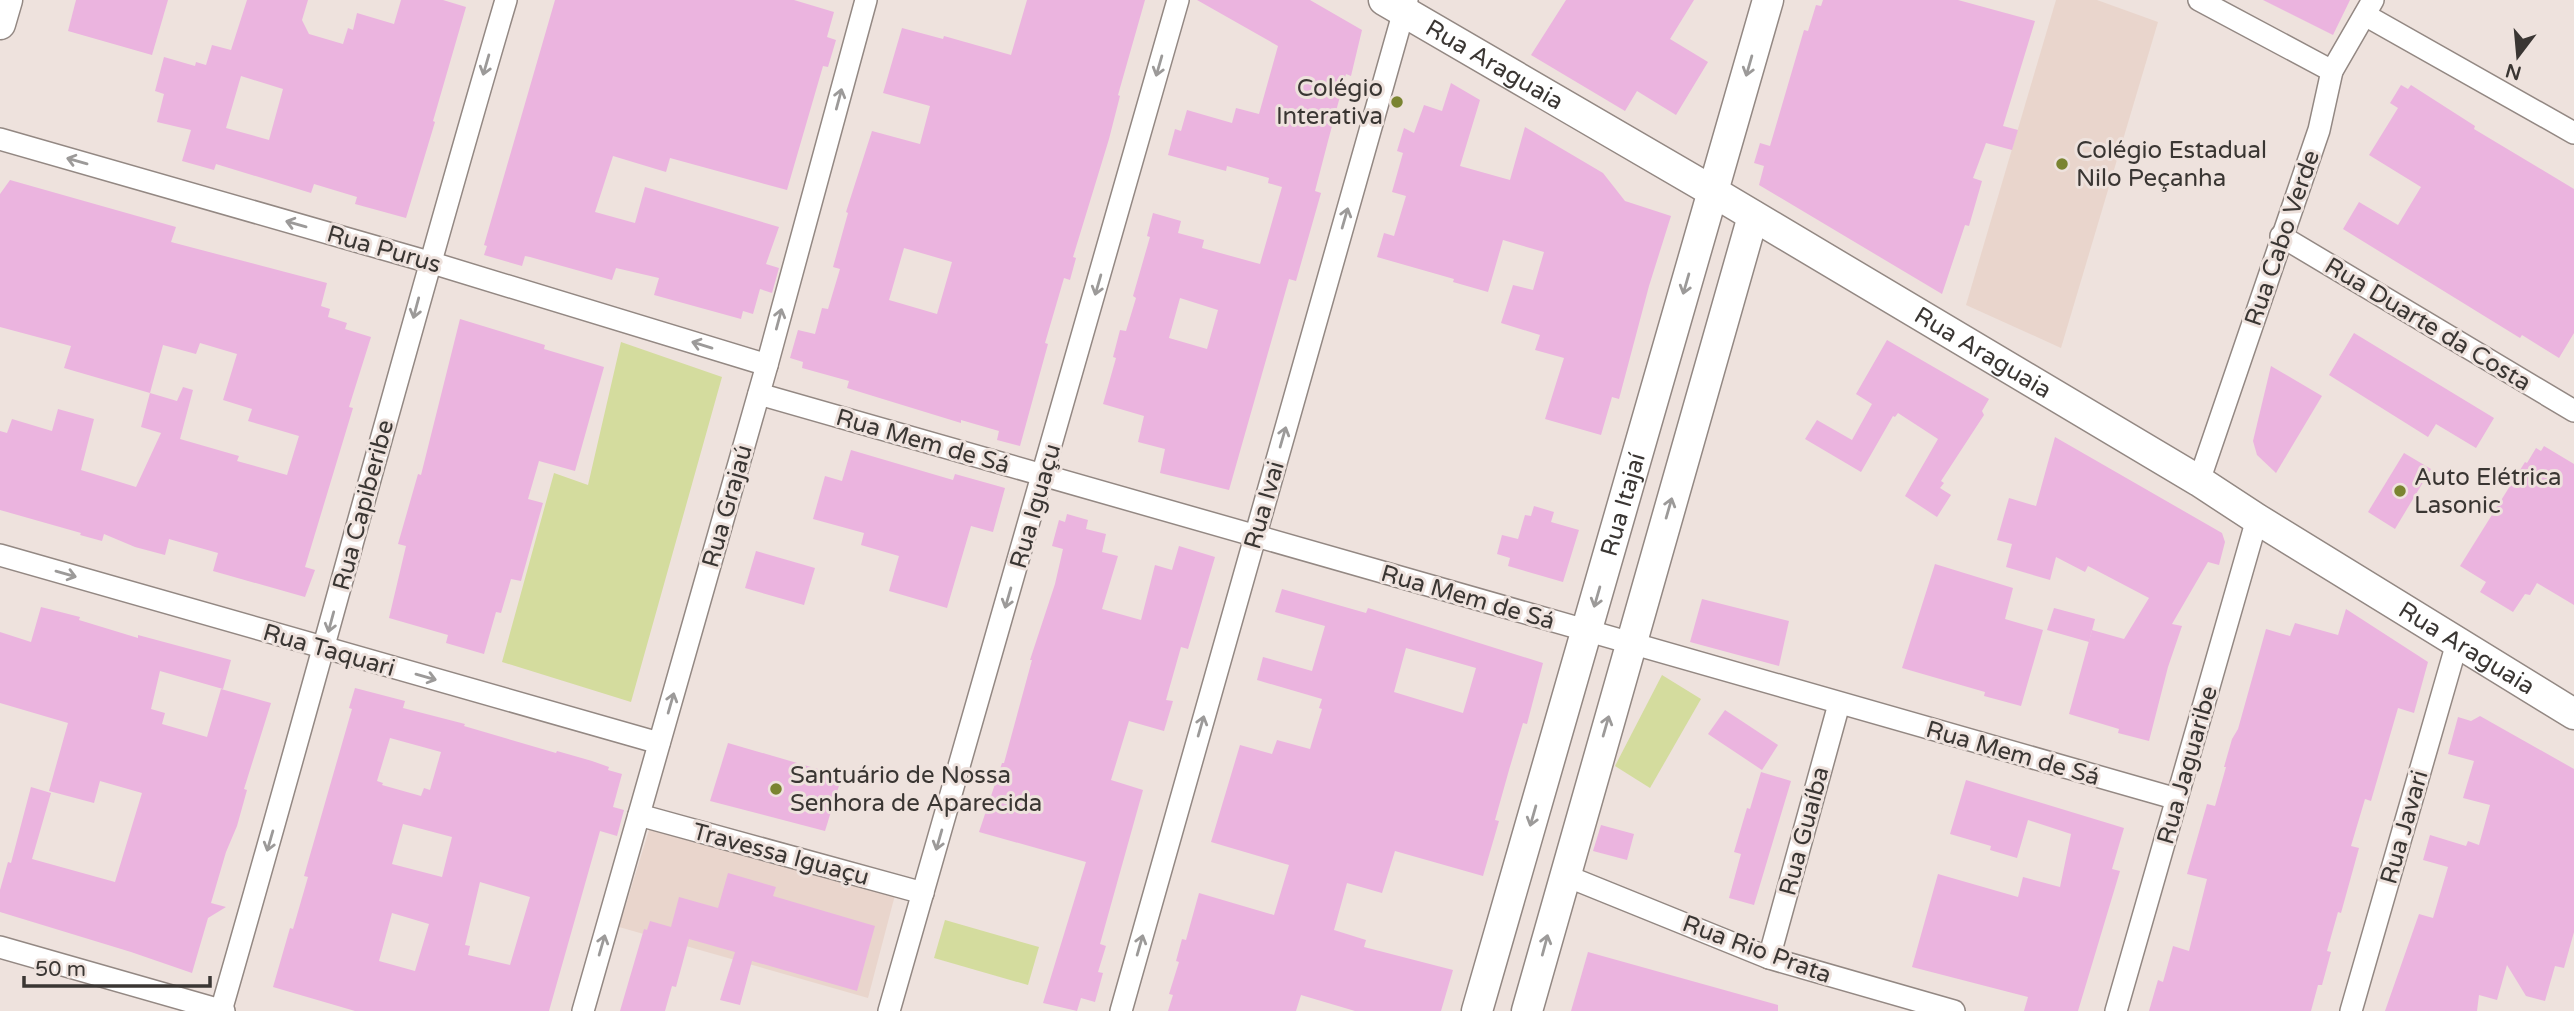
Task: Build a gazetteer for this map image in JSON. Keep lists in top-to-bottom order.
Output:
{
  "streets": {
    "street": [
      "Rua Araguaia",
      "Rua Cabo Verde",
      "Rua Purus",
      "Rua Duarte da Costa",
      "Rua Mem de Sá",
      "Rua Capiberibe",
      "Rua Ivai",
      "Rua Grajaú",
      "Rua Iguaçu",
      "Rua Itajaí",
      "Rua Taquari",
      "Rua Jaguaribe",
      "Rua Javari",
      "Rua Guaíba",
      "Travessa Iguaçu",
      "Rua Rio Prata"
    ]
  },
  "crossings": [
    ["Rua Araguaia", "Rua Cabo Verde"],
    ["Rua Araguaia", "Rua Ivai"],
    ["Rua Araguaia", "Rua Itajaí"],
    ["Rua Araguaia", "Rua Jaguaribe"],
    ["Rua Araguaia", "Rua Javari"],
    ["Rua Cabo Verde", "Rua Duarte da Costa"],
    ["Rua Purus", "Rua Capiberibe"],
    ["Rua Purus", "Rua Grajaú"],
    ["Rua Mem de Sá", "Rua Ivai"],
    ["Rua Mem de Sá", "Rua Grajaú"],
    ["Rua Mem de Sá", "Rua Iguaçu"],
    ["Rua Mem de Sá", "Rua Itajaí"],
    ["Rua Mem de Sá", "Rua Jaguaribe"],
    ["Rua Mem de Sá", "Rua Guaíba"],
    ["Rua Capiberibe", "Rua Taquari"],
    ["Rua Grajaú", "Rua Taquari"],
    ["Rua Grajaú", "Travessa Iguaçu"],
    ["Rua Iguaçu", "Travessa Iguaçu"],
    ["Rua Itajaí", "Rua Rio Prata"],
    ["Rua Guaíba", "Rua Rio Prata"]
  ],
  "one_way": [
    "Rua Purus",
    "Rua Capiberibe",
    "Rua Ivai",
    "Rua Grajaú",
    "Rua Iguaçu",
    "Rua Taquari"
  ],
  "places": [
    "Colégio Interativa",
    "Colégio Estadual Nilo Peçanha",
    "Auto Elétrica Lasonic",
    "Santuário de Nossa Senhora de Aparecida"
  ],
  "scale_bar": "50 m",
  "north": "bottom"
}
